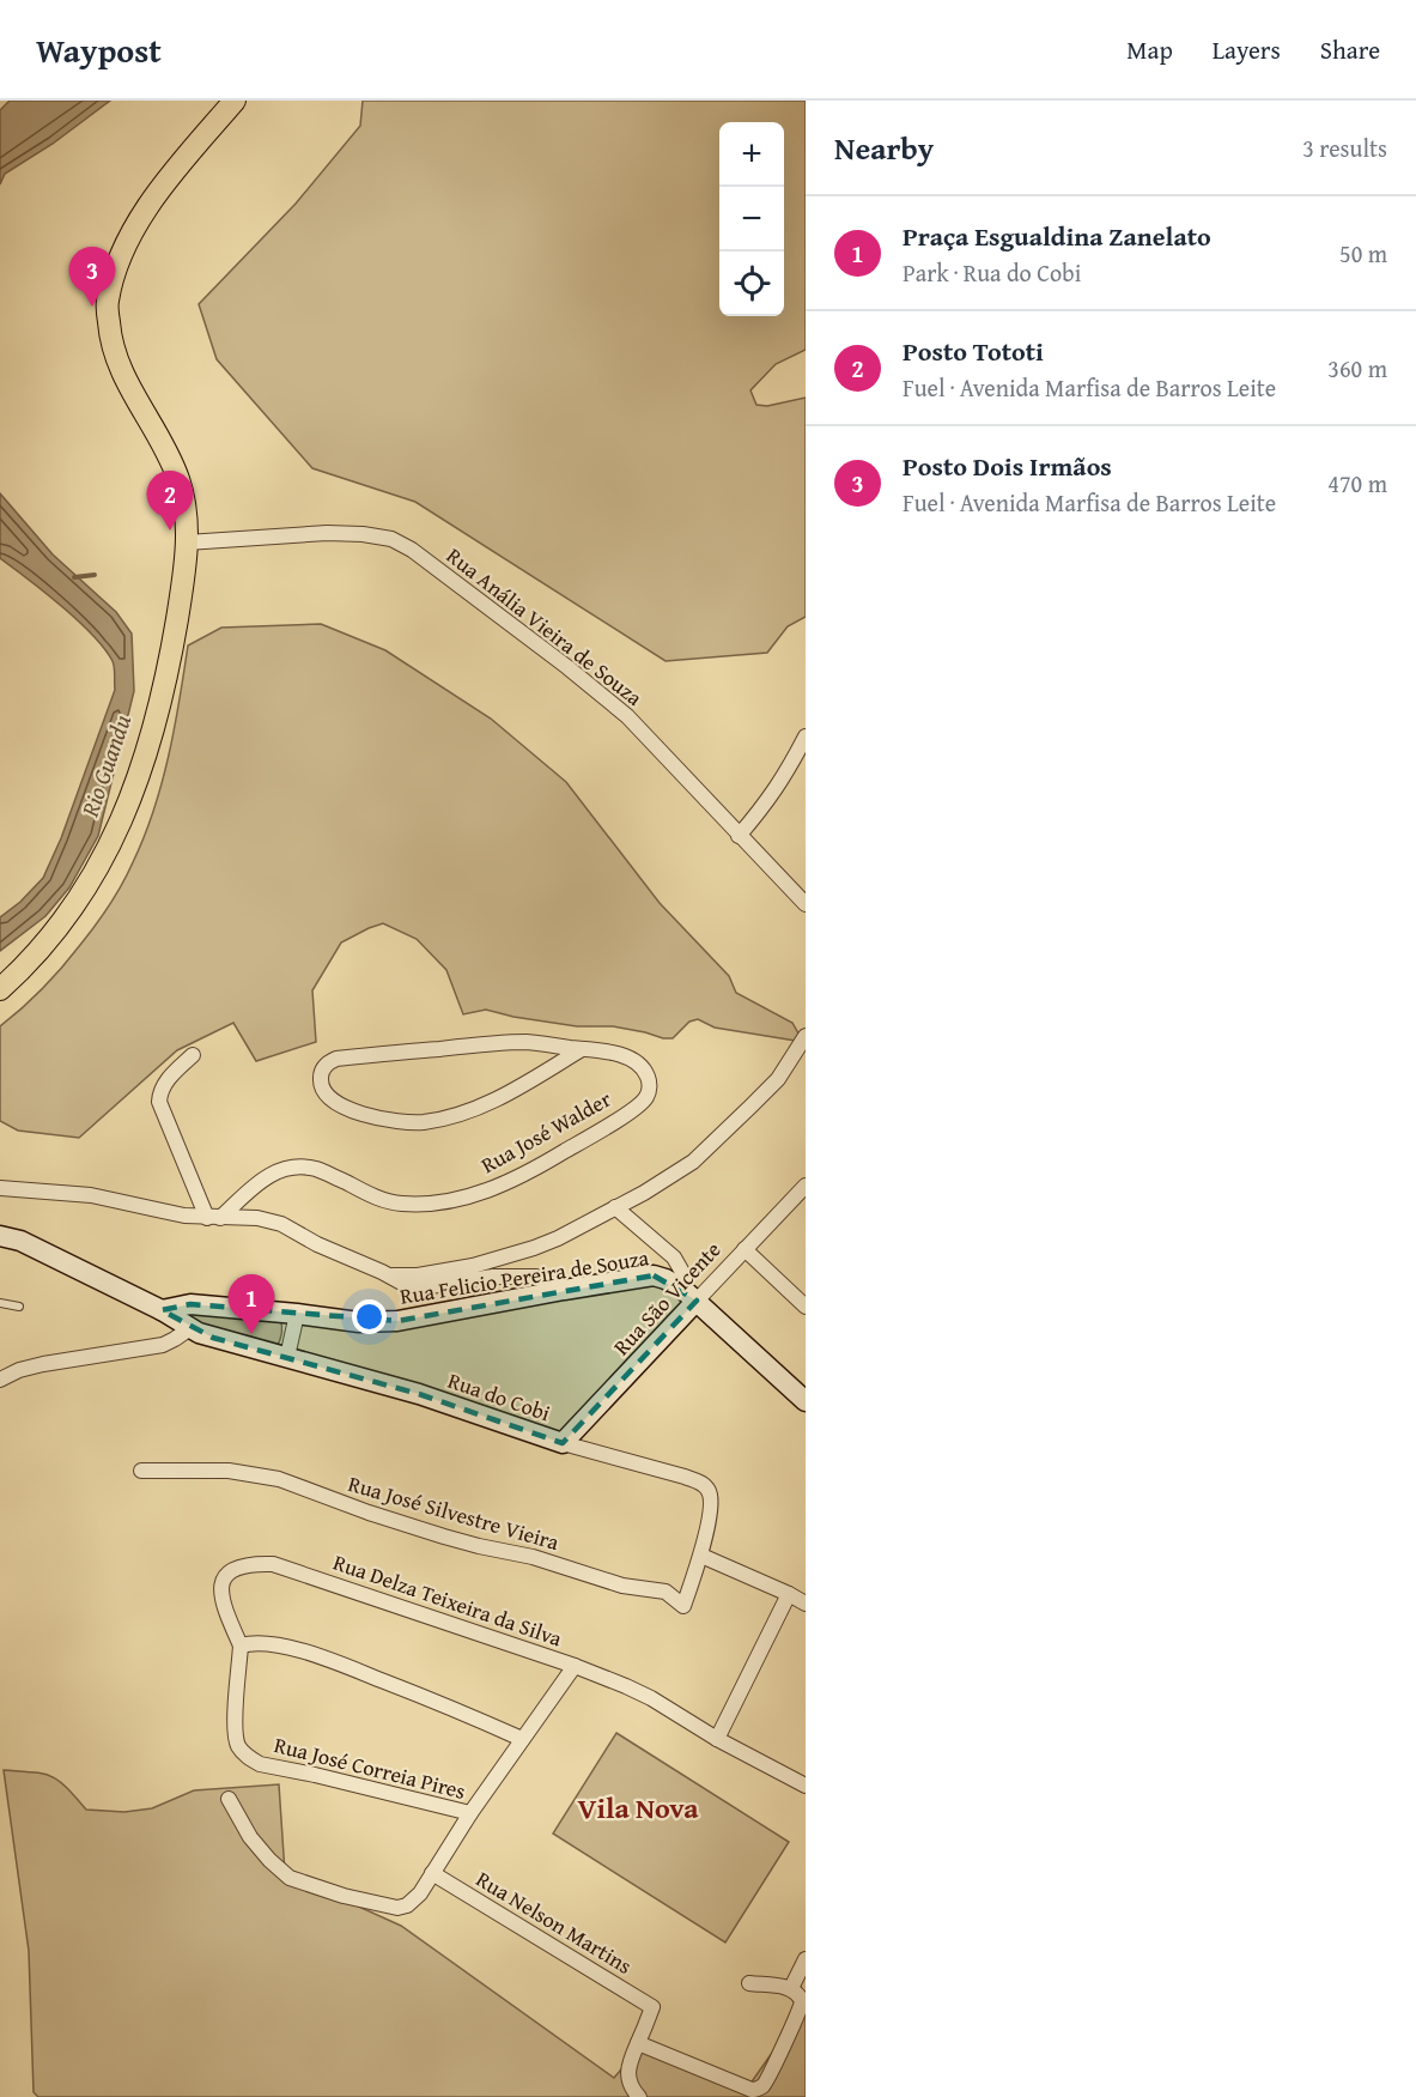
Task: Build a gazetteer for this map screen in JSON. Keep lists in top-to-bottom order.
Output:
{
  "streets": {
    "main road": ["Rua Felicio Pereira de Souza", "Rua São Vicente", "Rua do Cobi"],
    "street": [
      "Rua Anália Vieira de Souza",
      "Rua José Walder",
      "Rua José Silvestre Vieira",
      "Rua Delza Teixeira da Silva",
      "Rua José Correia Pires",
      "Rua Nelson Martins"
    ]
  },
  "crossings": [
    ["Rua Felicio Pereira de Souza", "Rua São Vicente"],
    ["Rua Felicio Pereira de Souza", "Rua do Cobi"],
    ["Rua São Vicente", "Rua do Cobi"],
    ["Rua do Cobi", "Rua José Silvestre Vieira"],
    ["Rua Delza Teixeira da Silva", "Rua José Correia Pires"],
    ["Rua José Correia Pires", "Rua Nelson Martins"]
  ],
  "districts": ["Vila Nova"],
  "water": ["Rio Guandu"],
  "page": {
    "header": "Waypost",
    "nav": ["Map", "Layers", "Share"],
    "heading": ["Nearby", "3 results"],
    "map_buttons": ["+", "−"],
    "list": [
      {
        "mark": "1",
        "name": "Praça Esgualdina Zanelato",
        "note": "Park · Rua do Cobi",
        "value": "50 m"
      },
      {
        "mark": "2",
        "name": "Posto Tototi",
        "note": "Fuel · Avenida Marfisa de Barros Leite",
        "value": "360 m"
      },
      {
        "mark": "3",
        "name": "Posto Dois Irmãos",
        "note": "Fuel · Avenida Marfisa de Barros Leite",
        "value": "470 m"
      }
    ],
    "pins": ["3", "2", "1"]
  }
}
